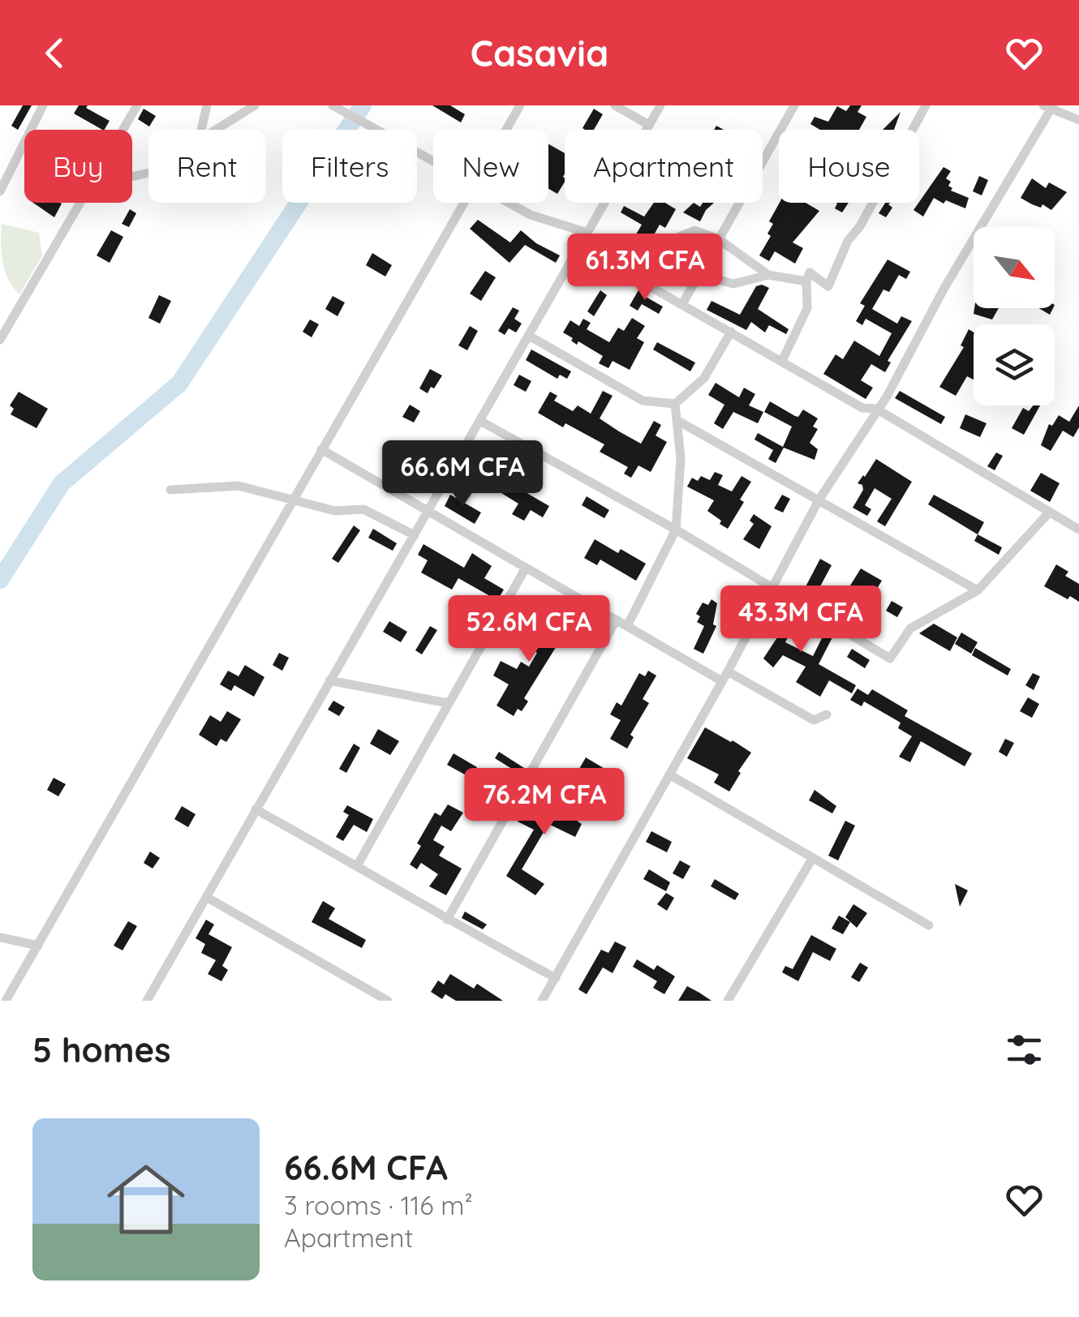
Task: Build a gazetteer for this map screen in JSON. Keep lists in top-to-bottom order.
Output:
{
  "north": "bottom right",
  "page": {
    "header": "Casavia",
    "chip": [
      "Buy",
      "Rent",
      "Filters",
      "New",
      "Apartment",
      "House"
    ],
    "price": [
      "61.3M CFA",
      "66.6M CFA",
      "43.3M CFA",
      "52.6M CFA",
      "76.2M CFA"
    ],
    "heading": "5 homes",
    "list": [
      {
        "name": "66.6M CFA",
        "note": "3 rooms · 116 m² · Apartment"
      }
    ]
  }
}
